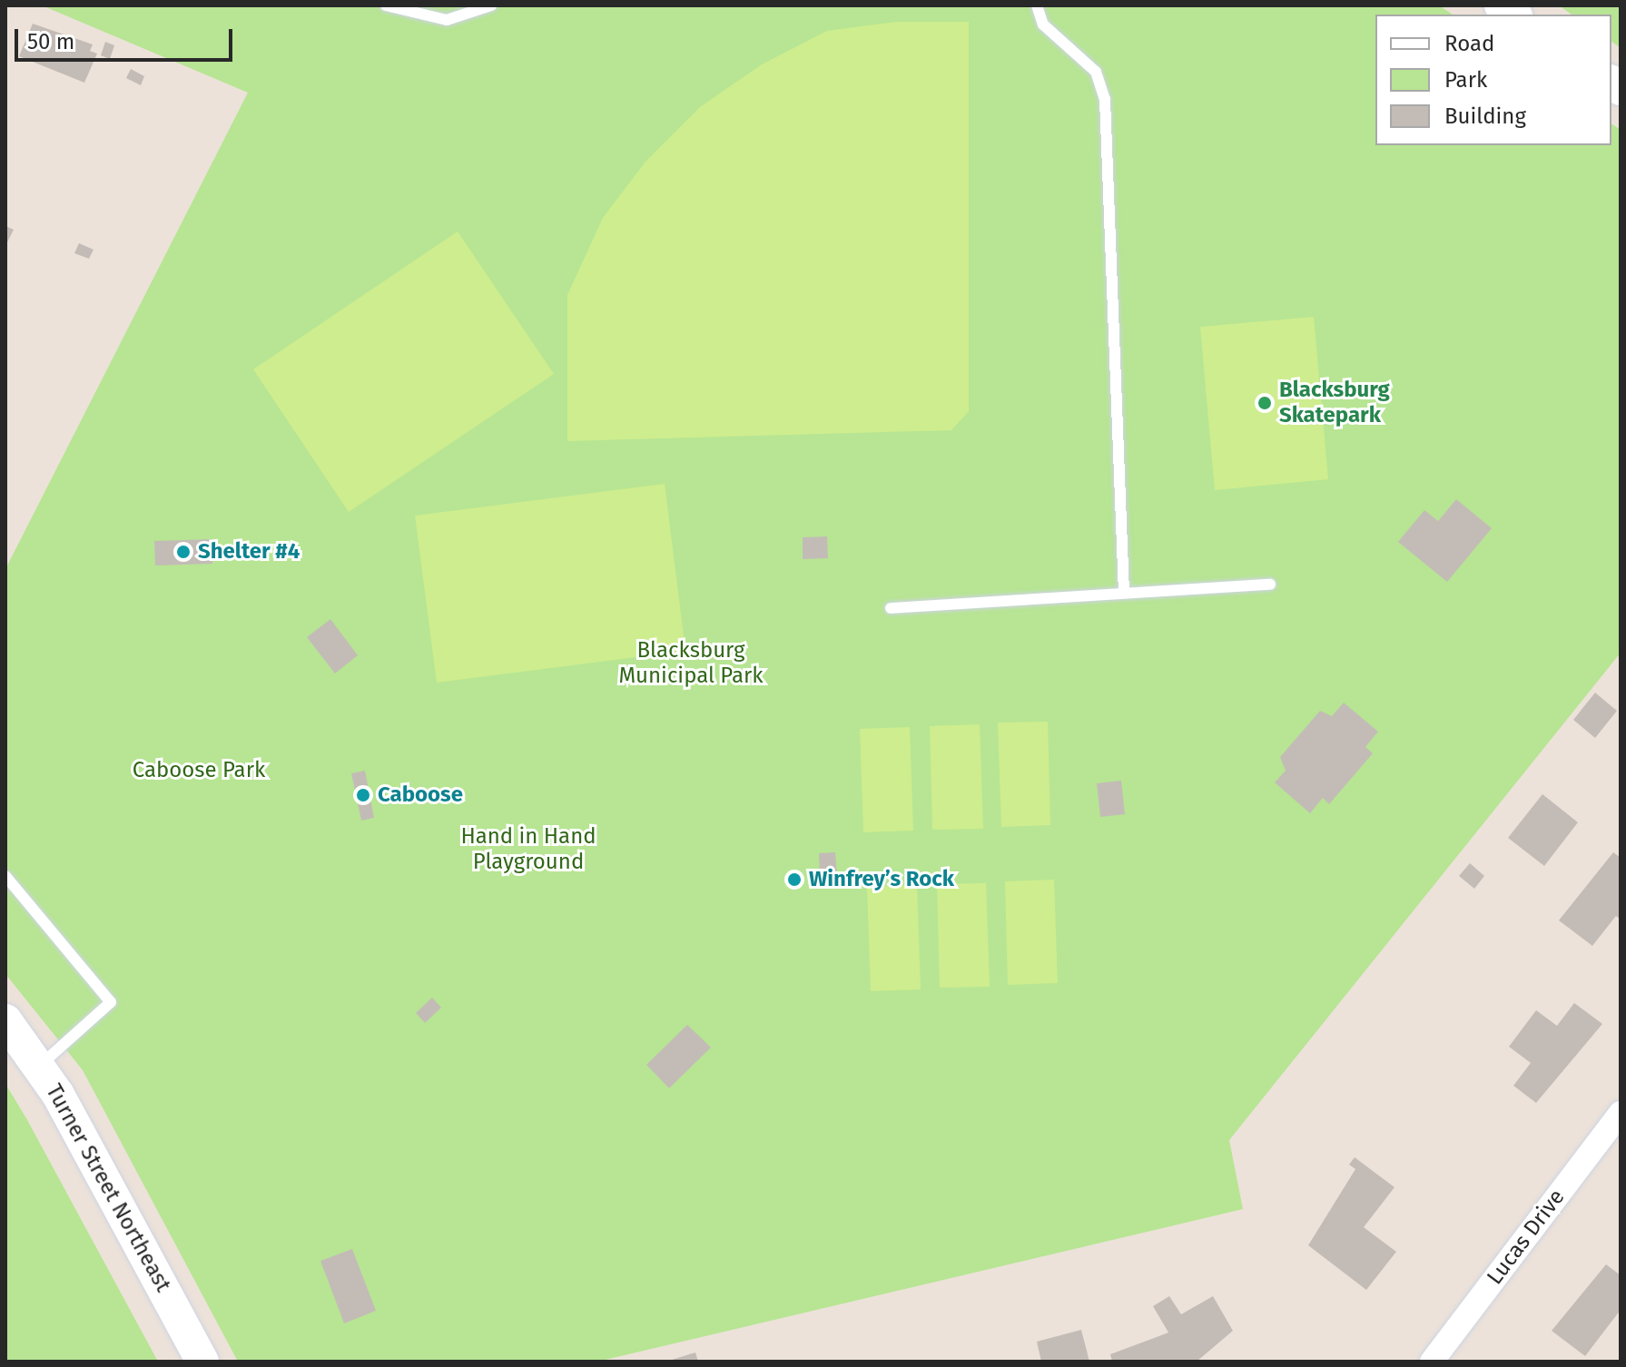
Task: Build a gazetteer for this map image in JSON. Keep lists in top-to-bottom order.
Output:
{
  "streets": {
    "street": ["Turner Street Northeast", "Lucas Drive"]
  },
  "parks": ["Blacksburg Municipal Park", "Caboose Park", "Hand in Hand Playground"],
  "places": [
    "Blacksburg Skatepark",
    "Shelter #4",
    "Caboose",
    "Winfrey’s Rock"
  ],
  "legend": ["Road", "Park", "Building"],
  "scale_bar": "50 m"
}
